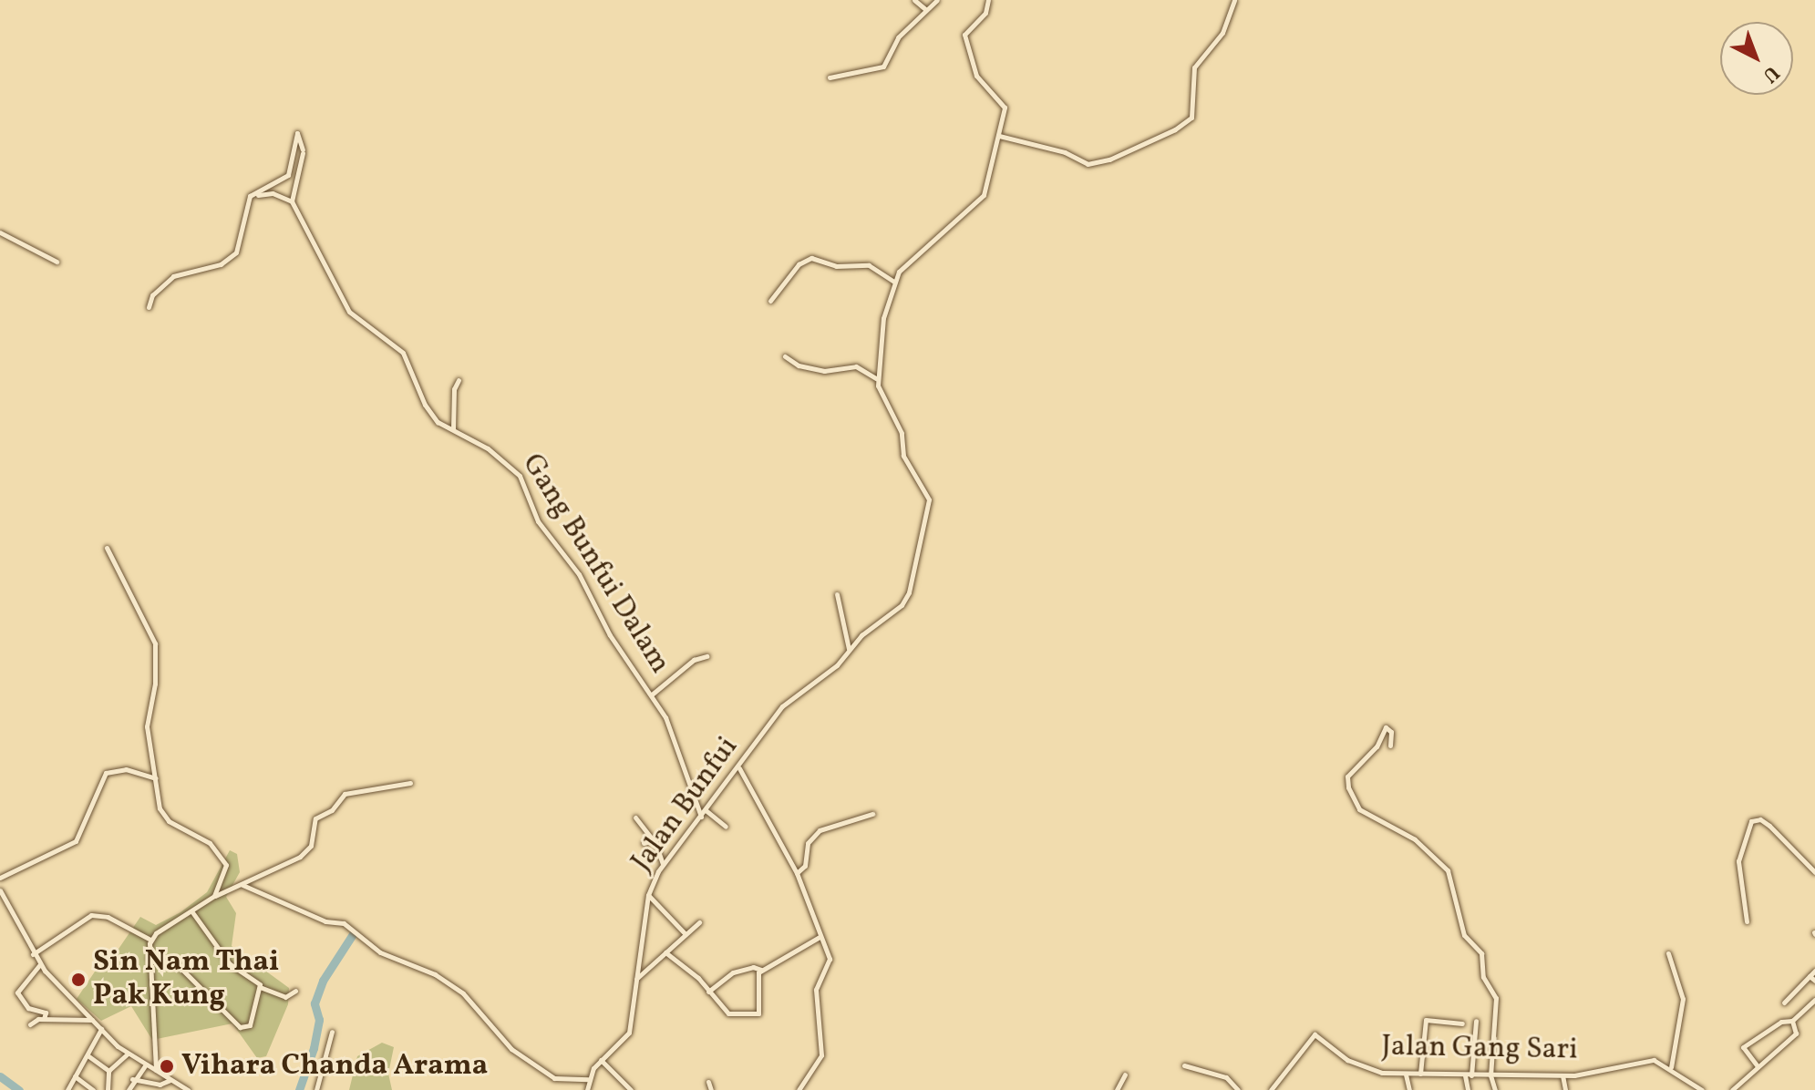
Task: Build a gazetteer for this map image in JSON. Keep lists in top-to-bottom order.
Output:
{
  "streets": {
    "street": ["Gang Bunfui Dalam", "Jalan Bunfui", "Jalan Gang Sari"]
  },
  "crossings": [
    ["Gang Bunfui Dalam", "Jalan Bunfui"]
  ],
  "places": ["Sin Nam Thai Pak Kung", "Vihara Chanda Arama"],
  "north": "bottom right"
}
